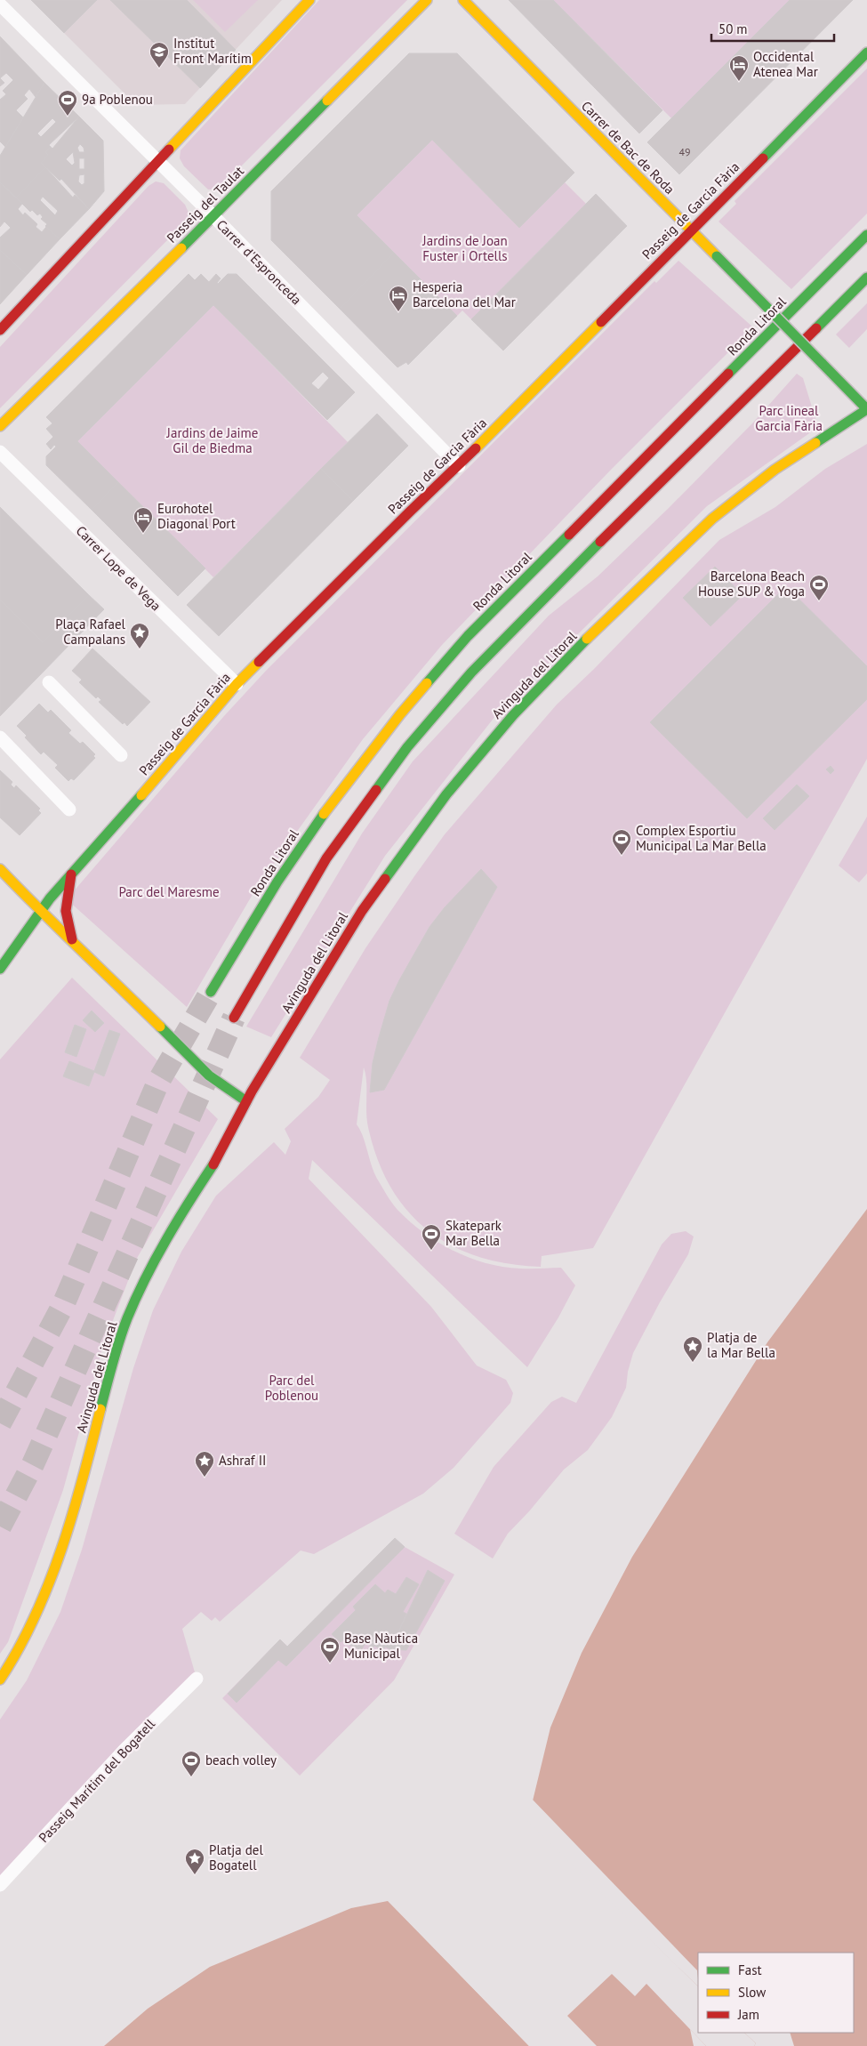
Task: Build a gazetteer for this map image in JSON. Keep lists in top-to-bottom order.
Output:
{
  "streets": {
    "main road": [
      "Carrer de Bac de Roda",
      "Passeig del Taulat",
      "Passeig de Garcia Fària",
      "Ronda Litoral",
      "Avinguda del Litoral"
    ],
    "street": ["Carrer d'Espronceda", "Carrer Lope de Vega", "Passeig Marítim del Bogatell"]
  },
  "crossings": [
    ["Carrer de Bac de Roda", "Passeig de Garcia Fària"],
    ["Carrer de Bac de Roda", "Avinguda del Litoral"],
    ["Passeig del Taulat", "Carrer d'Espronceda"],
    ["Passeig de Garcia Fària", "Carrer d'Espronceda"],
    ["Passeig de Garcia Fària", "Carrer Lope de Vega"]
  ],
  "parks": [
    "Jardins de Joan Fuster i Ortells",
    "Parc lineal Garcia Fària",
    "Jardins de Jaime Gil de Biedma",
    "Parc del Maresme",
    "Parc del Poblenou"
  ],
  "places": {
    "school or university": ["Institut Front Marítim"],
    "hotel": ["Occidental Atenea Mar", "Hesperia Barcelona del Mar", "Eurohotel Diagonal Port"],
    "sports": [
      "9a Poblenou",
      "Barcelona Beach House SUP & Yoga",
      "Complex Esportiu Municipal La Mar Bella",
      "Skatepark Mar Bella",
      "Base Nàutica Municipal",
      "beach volley"
    ],
    "place": [
      "Plaça Rafael Campalans",
      "Platja de la Mar Bella",
      "Ashraf II",
      "Platja del Bogatell"
    ]
  },
  "house_numbers": ["49"],
  "legend": ["Fast", "Slow", "Jam"],
  "scale_bar": "50 m"
}
